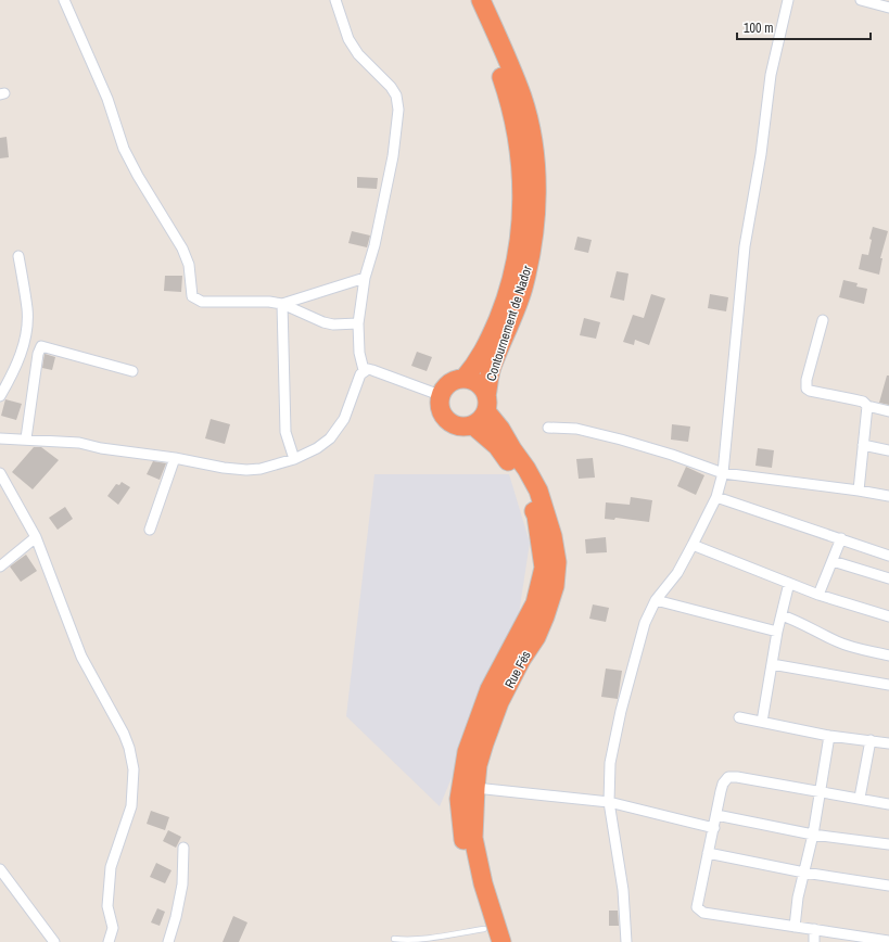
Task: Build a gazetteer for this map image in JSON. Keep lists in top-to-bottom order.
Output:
{
  "streets": {
    "highway": ["Contournement de Nador", "Rue Fés"]
  },
  "crossings": [
    ["Contournement de Nador", "Rue Fés"]
  ],
  "scale_bar": "100 m"
}
